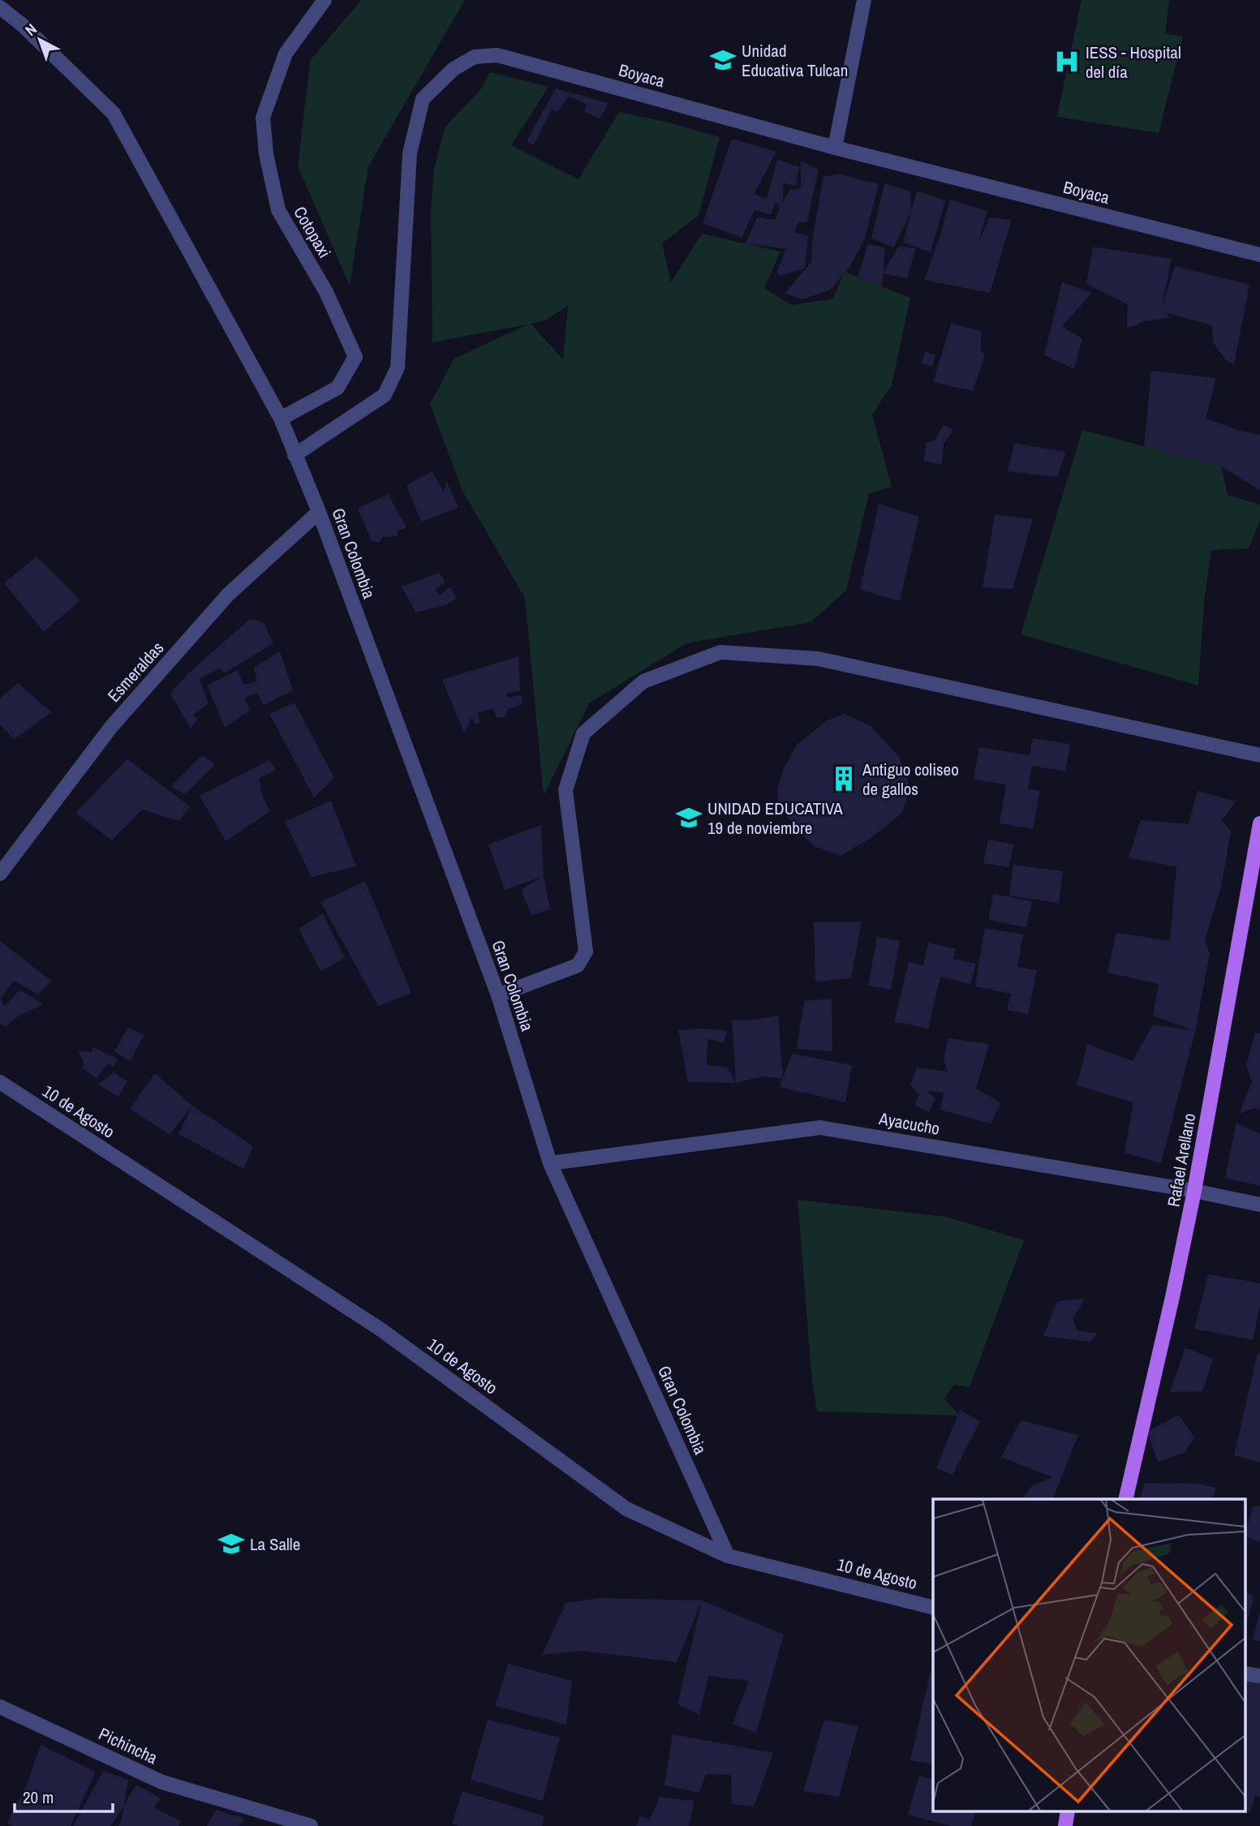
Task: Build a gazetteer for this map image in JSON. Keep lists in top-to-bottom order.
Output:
{
  "streets": {
    "main road": ["Rafael Arellano"],
    "street": [
      "Boyaca",
      "Cotopaxi",
      "Gran Colombia",
      "Esmeraldas",
      "10 de Agosto",
      "Ayacucho",
      "Pichincha"
    ]
  },
  "crossings": [
    ["Boyaca", "Gran Colombia"],
    ["Cotopaxi", "Gran Colombia"],
    ["Gran Colombia", "Esmeraldas"],
    ["Gran Colombia", "10 de Agosto"],
    ["Gran Colombia", "Ayacucho"],
    ["Ayacucho", "Rafael Arellano"]
  ],
  "places": {
    "school or university": ["Unidad Educativa Tulcan", "UNIDAD EDUCATIVA 19 de noviembre", "La Salle"],
    "hospital": ["IESS - Hospital del día"],
    "building": ["Antiguo coliseo de gallos"]
  },
  "scale_bar": "20 m",
  "north": "top left"
}
